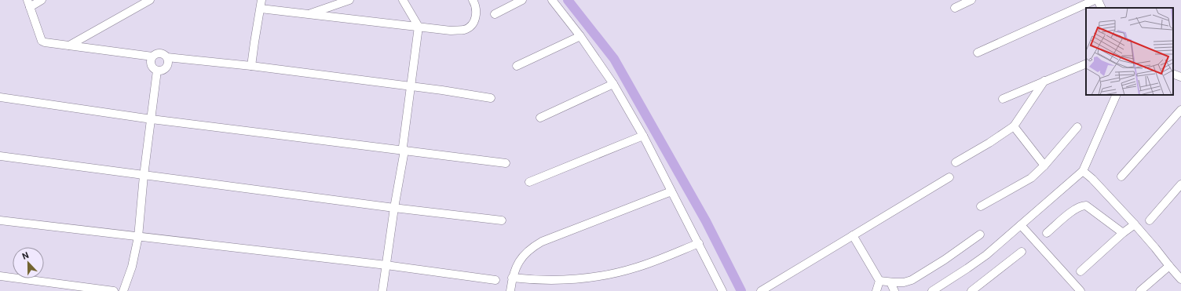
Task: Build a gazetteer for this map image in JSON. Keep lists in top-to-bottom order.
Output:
{
  "north": "top"
}
